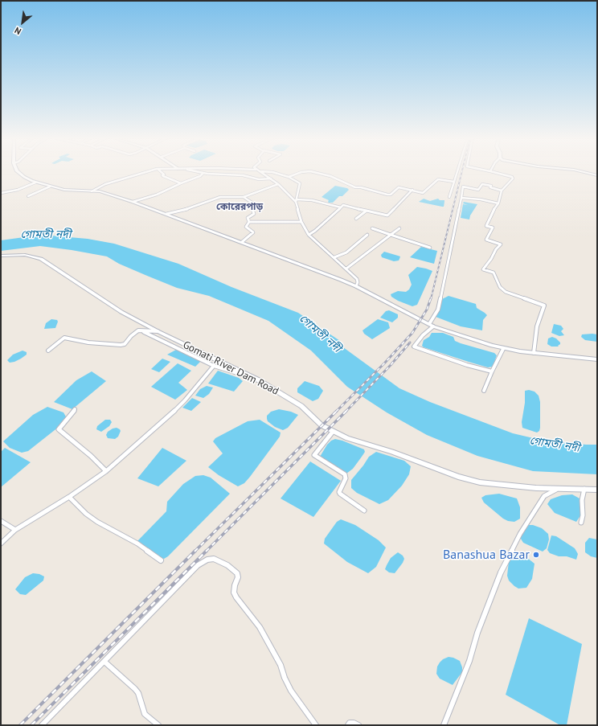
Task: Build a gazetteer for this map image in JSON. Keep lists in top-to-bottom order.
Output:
{
  "streets": {
    "street": ["Gomati River Dam Road"]
  },
  "districts": ["কোরেরপাড়"],
  "water": ["গোমতী নদী"],
  "places": ["Banashua Bazar"],
  "north": "bottom left"
}
